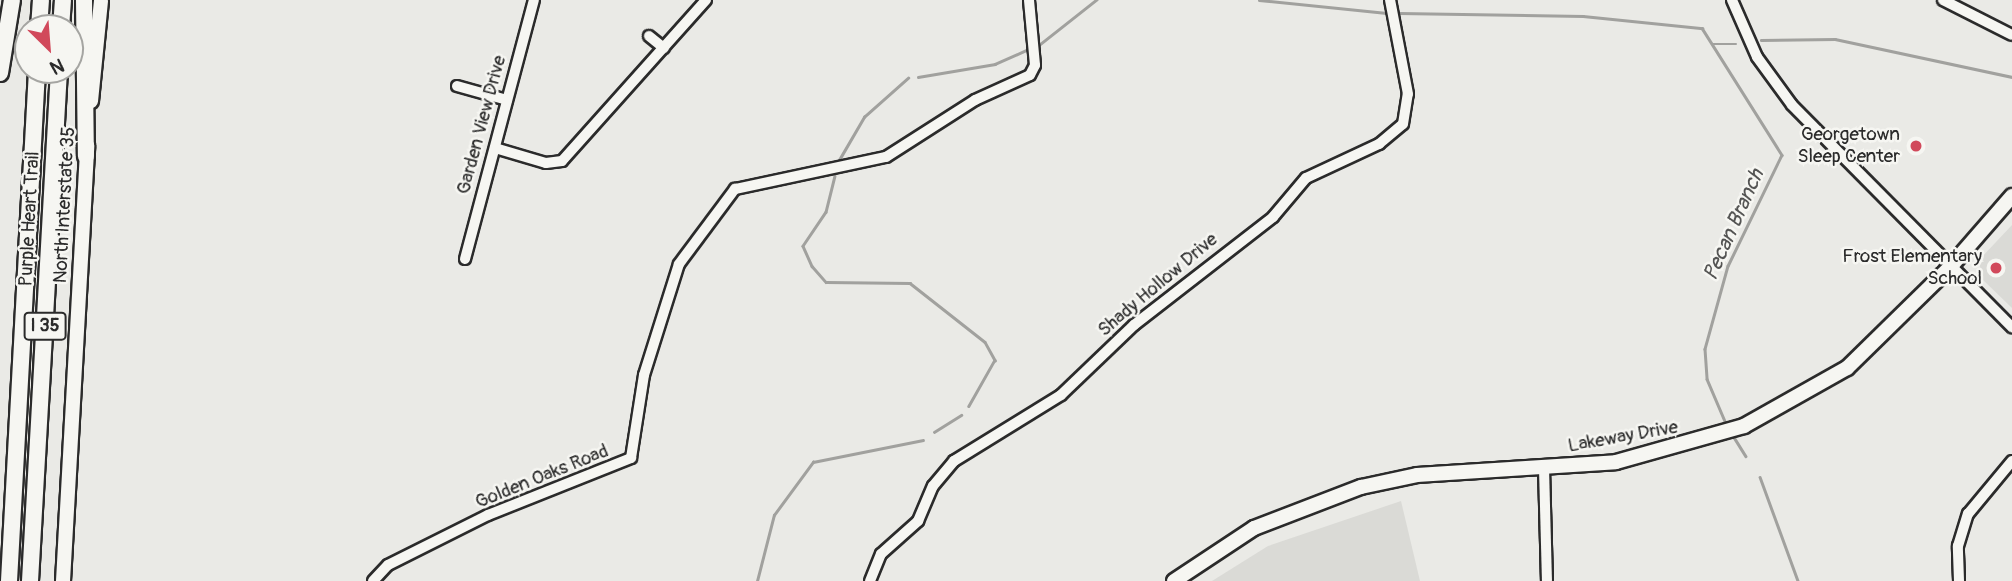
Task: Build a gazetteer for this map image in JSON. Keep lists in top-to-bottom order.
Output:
{
  "streets": {
    "highway": ["Purple Heart Trail", "I 35"],
    "main road": ["North Interstate 35", "Lakeway Drive"],
    "street": ["Garden View Drive", "Shady Hollow Drive", "Golden Oaks Road"]
  },
  "water": ["Pecan Branch"],
  "places": ["Georgetown Sleep Center", "Frost Elementary School"],
  "north": "bottom right"
}
